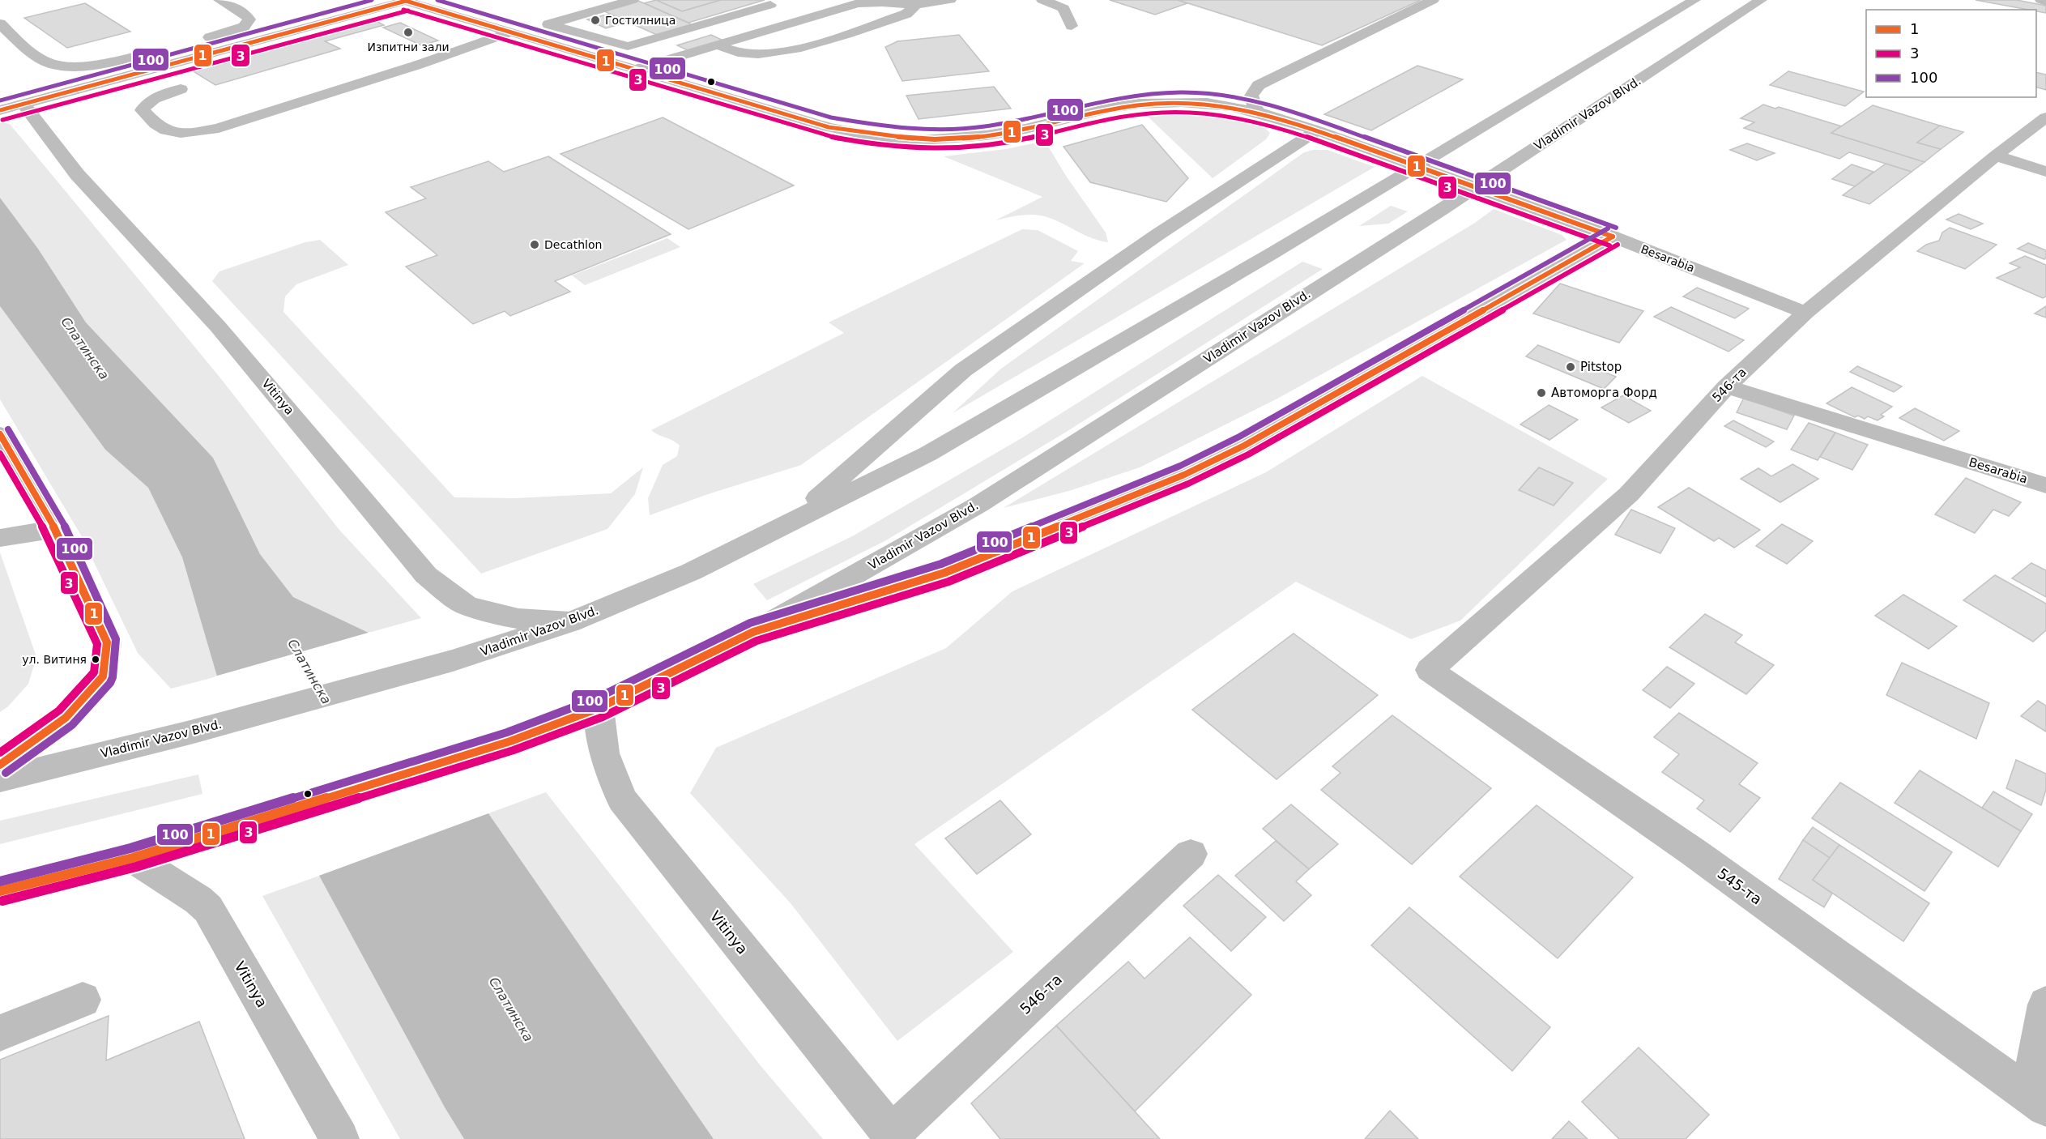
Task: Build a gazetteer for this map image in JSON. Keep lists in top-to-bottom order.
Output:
{
  "streets": {
    "street": [
      "Vladimir Vazov Blvd.",
      "Besarabia",
      "546-та",
      "Vitinya",
      "545-та"
    ]
  },
  "crossings": [
    ["Vladimir Vazov Blvd.", "Vitinya"],
    ["Besarabia", "546-та"],
    ["546-та", "Vitinya"],
    ["546-та", "545-та"]
  ],
  "water": ["Слатинска"],
  "places": [
    "Гостилница",
    "Изпитни зали",
    "Decathlon",
    "Pitstop",
    "Автоморга Форд",
    "ул. Витиня"
  ],
  "lines": ["transit line 100", "transit line 1", "transit line 3"],
  "legend": ["1", "3", "100"]
}
